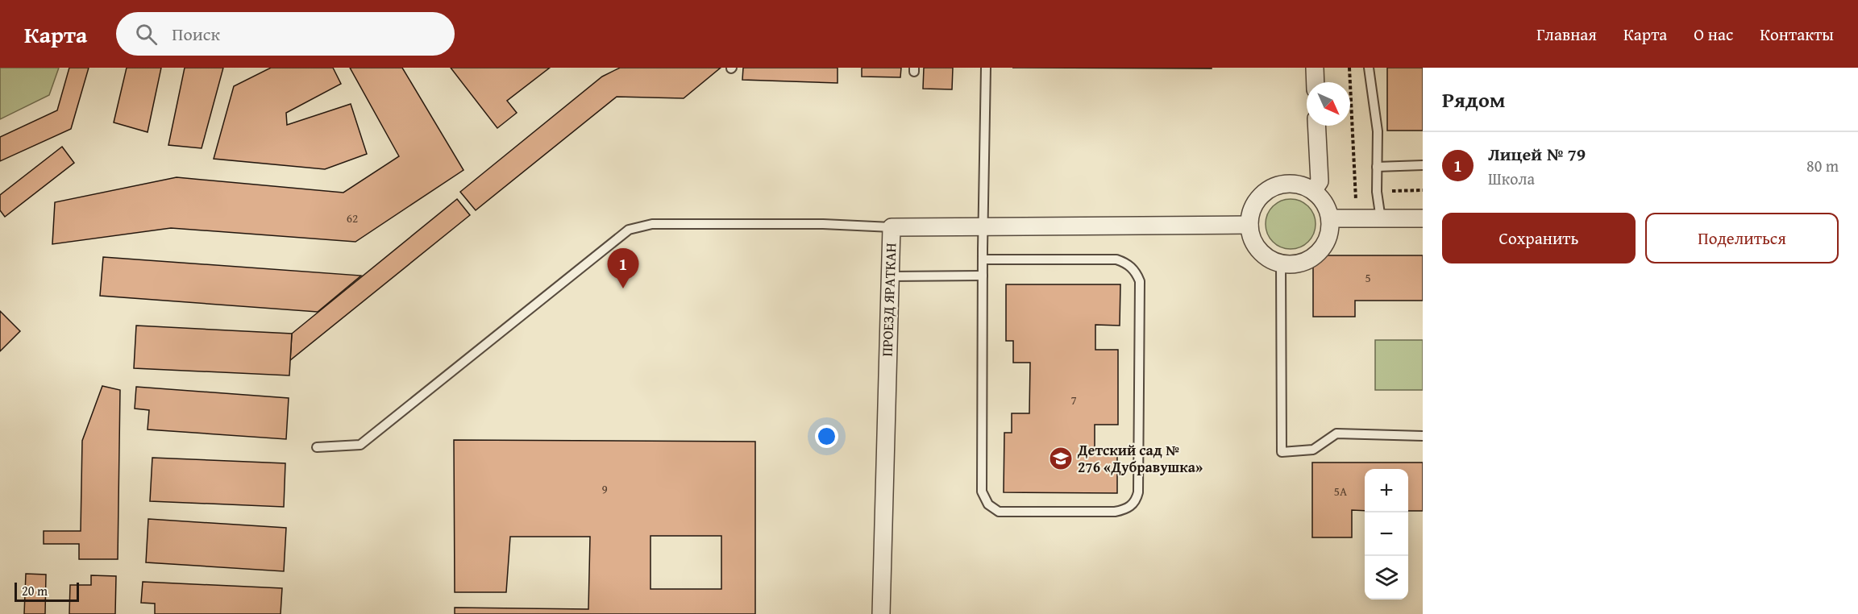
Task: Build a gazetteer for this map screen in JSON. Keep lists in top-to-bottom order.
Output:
{
  "streets": {
    "street": ["ПРОЕЗД ЯРАТКАН"]
  },
  "places": {
    "school or university": ["Детский сад № 276 «Дубравушка»"]
  },
  "house_numbers": [
    "62",
    "5",
    "7",
    "9",
    "5А"
  ],
  "scale_bar": "20 m",
  "north": "bottom right",
  "page": {
    "header": "Карта",
    "search": "Поиск",
    "nav": [
      "Главная",
      "Карта",
      "О нас",
      "Контакты"
    ],
    "heading": "Рядом",
    "list": [
      {
        "mark": "1",
        "name": "Лицей № 79",
        "note": "Школа",
        "value": "80 m"
      }
    ],
    "buttons": ["Сохранить", "Поделиться"],
    "pins": "1",
    "map_buttons": ["+", "−"],
    "scale": "20 m"
  }
}
